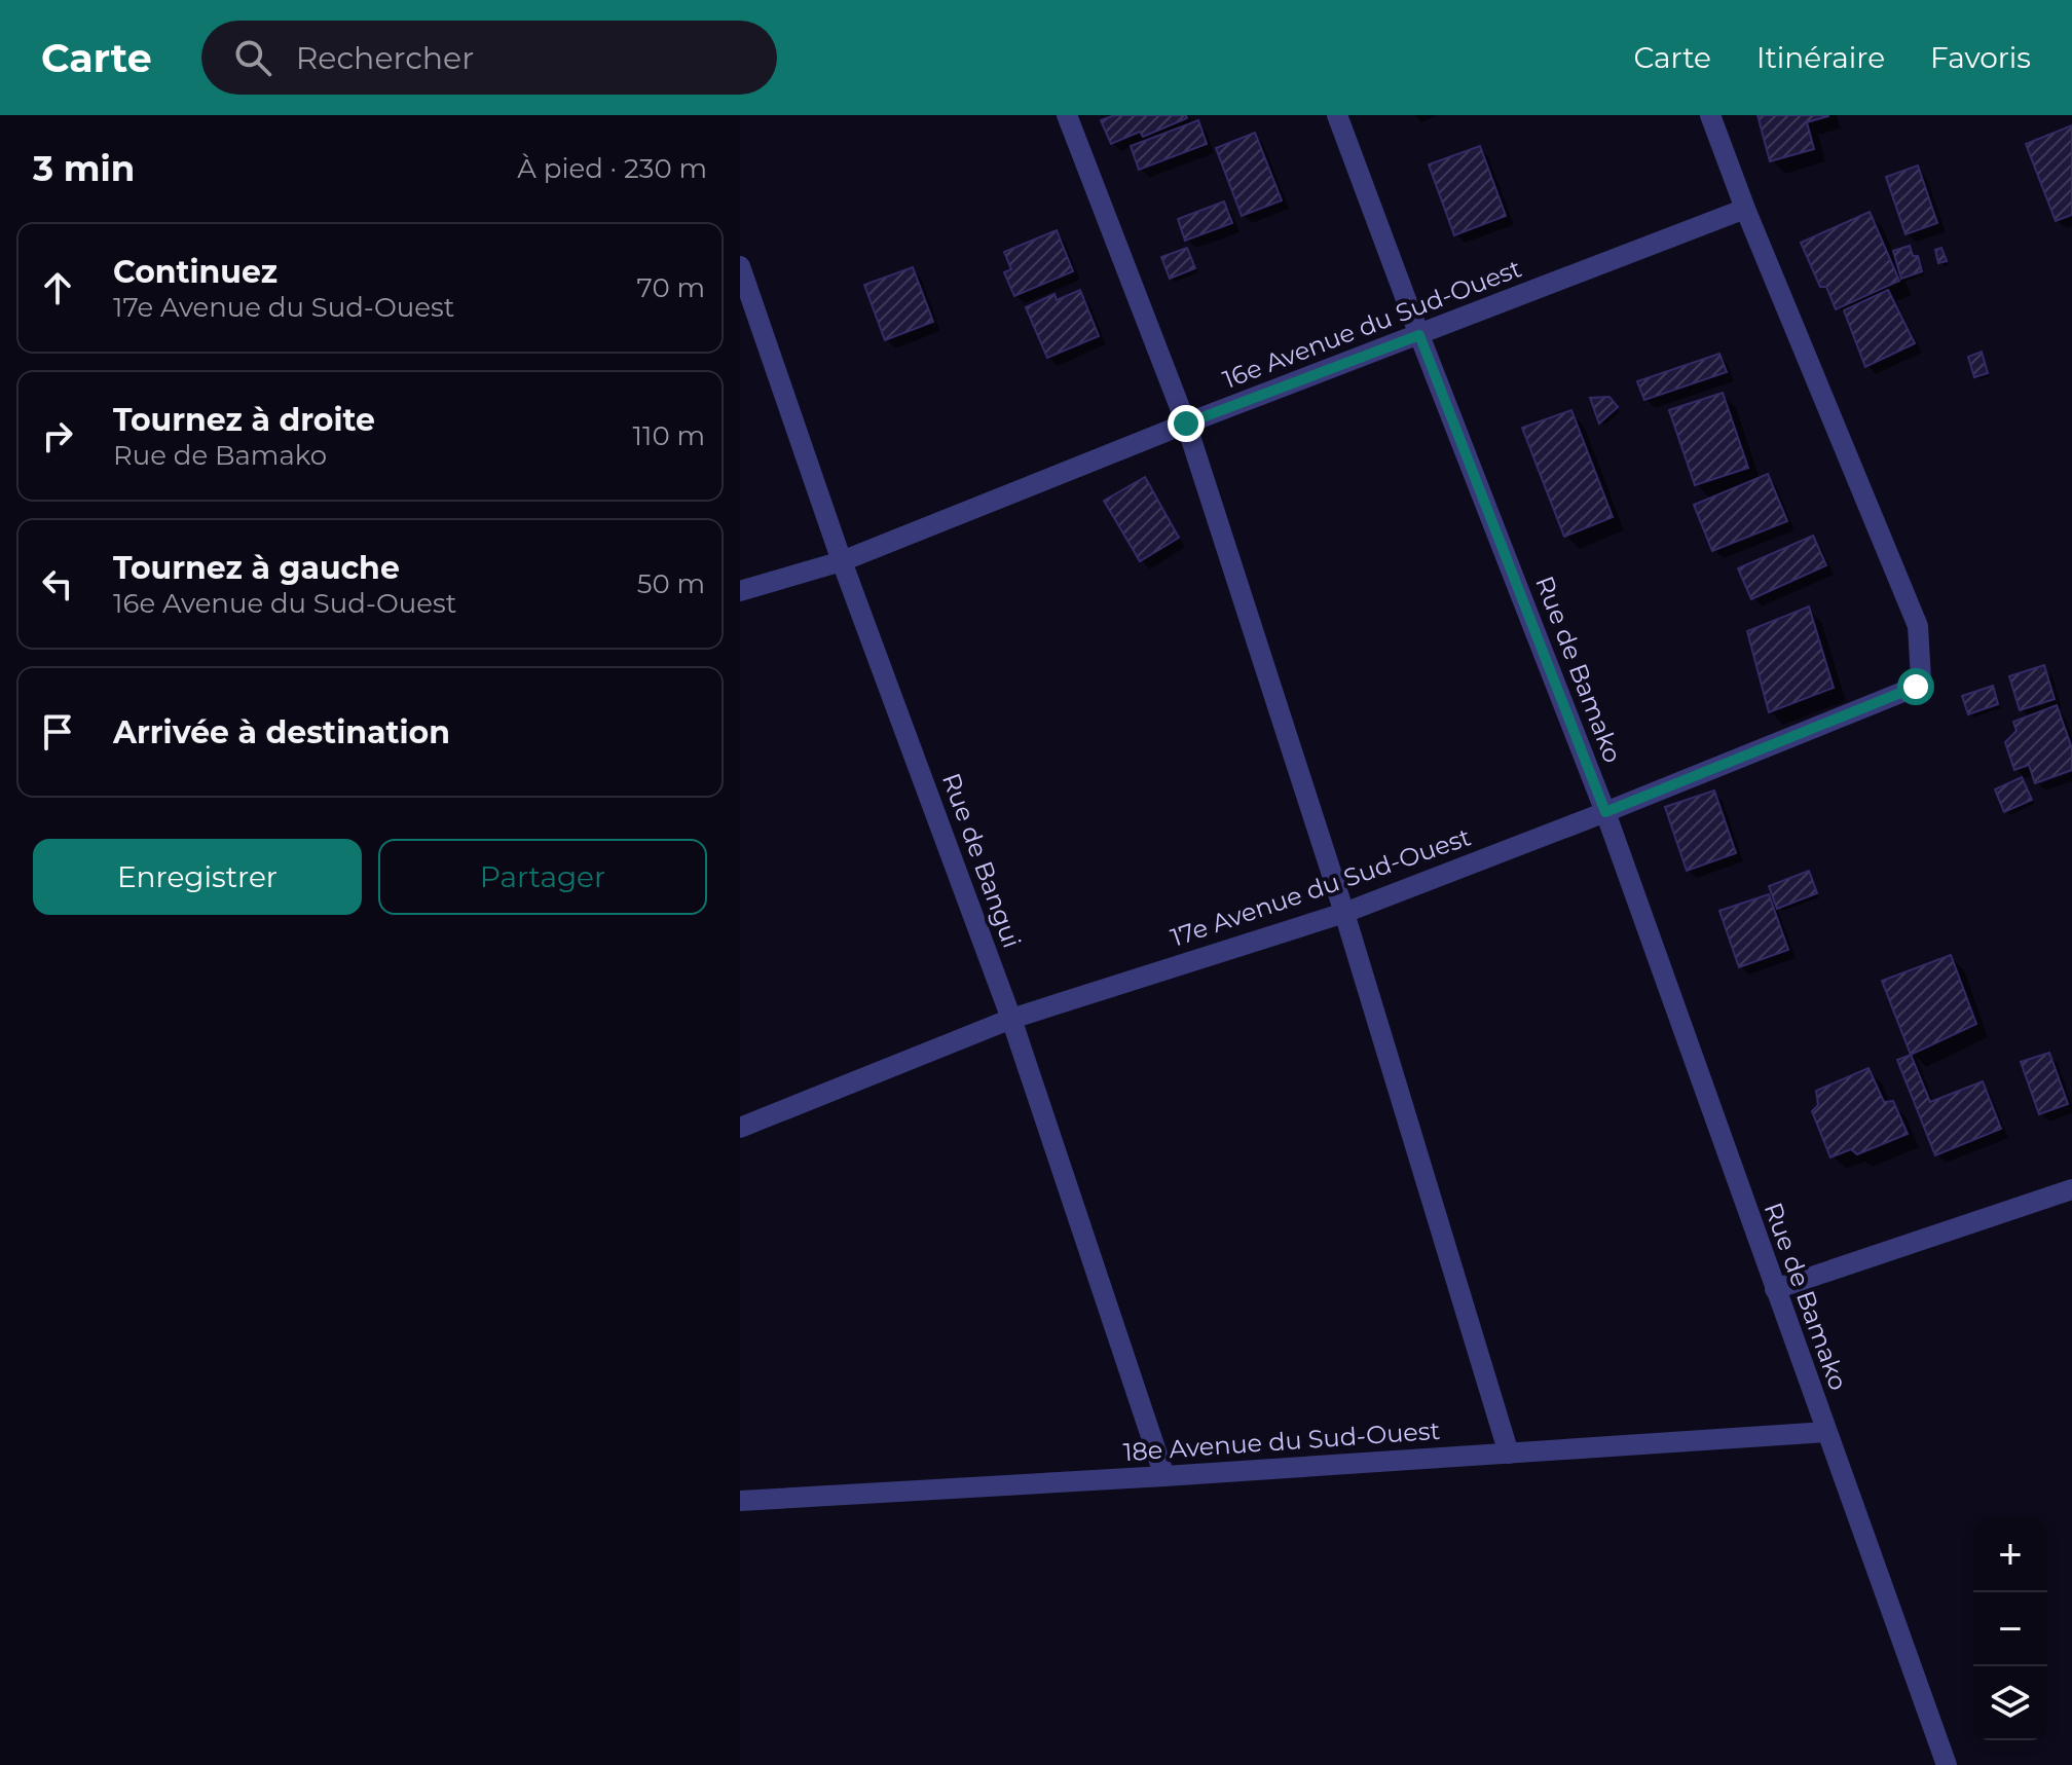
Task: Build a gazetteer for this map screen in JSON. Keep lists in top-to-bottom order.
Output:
{
  "streets": {
    "street": [
      "16e Avenue du Sud-Ouest",
      "Rue de Bamako",
      "Rue de Bangui",
      "17e Avenue du Sud-Ouest",
      "18e Avenue du Sud-Ouest"
    ]
  },
  "crossings": [
    ["16e Avenue du Sud-Ouest", "Rue de Bamako"],
    ["16e Avenue du Sud-Ouest", "Rue de Bangui"],
    ["16e Avenue du Sud-Ouest", "17e Avenue du Sud-Ouest"],
    ["Rue de Bamako", "17e Avenue du Sud-Ouest"],
    ["Rue de Bamako", "18e Avenue du Sud-Ouest"],
    ["Rue de Bangui", "17e Avenue du Sud-Ouest"],
    ["Rue de Bangui", "18e Avenue du Sud-Ouest"]
  ],
  "page": {
    "header": "Carte",
    "search": "Rechercher",
    "nav": ["Carte", "Itinéraire", "Favoris"],
    "heading": ["3 min", "À pied · 230 m"],
    "list": [
      ["Continuez", "17e Avenue du Sud-Ouest", "70 m"],
      ["Tournez à droite", "Rue de Bamako", "110 m"],
      ["Tournez à gauche", "16e Avenue du Sud-Ouest", "50 m"],
      "Arrivée à destination"
    ],
    "buttons": ["Enregistrer", "Partager"],
    "map_buttons": ["+", "−"]
  }
}
